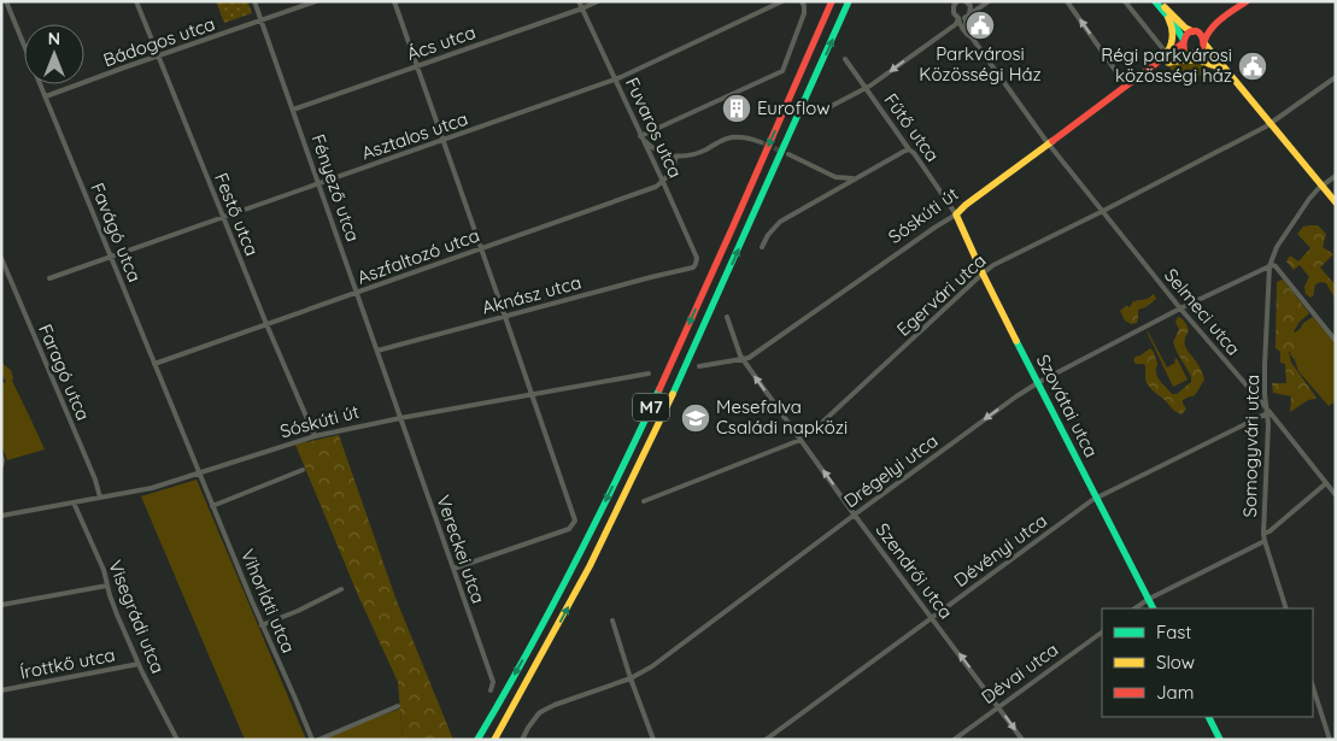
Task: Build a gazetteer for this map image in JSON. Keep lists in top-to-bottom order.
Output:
{
  "streets": {
    "main road": ["Sóskúti út", "Szovátai utca", "M7"],
    "street": [
      "Bádogos utca",
      "Ács utca",
      "Fuvaros utca",
      "Fűtő utca",
      "Asztalos utca",
      "Fényező utca",
      "Festő utca",
      "Favágó utca",
      "Aszfaltozó utca",
      "Aknász utca",
      "Egervári utca",
      "Selmeci utca",
      "Faragó utca",
      "Somogyvári utca",
      "Drégelyi utca",
      "Vereckei utca",
      "Dévényi utca",
      "Szendrői utca",
      "Vihorláti utca",
      "Visegrádi utca",
      "Írottkő utca",
      "Dévai utca"
    ]
  },
  "crossings": [
    ["Bádogos utca", "Fényező utca"],
    ["Bádogos utca", "Festő utca"],
    ["Bádogos utca", "Favágó utca"],
    ["Ács utca", "Fuvaros utca"],
    ["Ács utca", "Fényező utca"],
    ["Fuvaros utca", "Asztalos utca"],
    ["Fuvaros utca", "Aszfaltozó utca"],
    ["Fuvaros utca", "Aknász utca"],
    ["Fűtő utca", "Sóskúti út"],
    ["Fűtő utca", "Szovátai utca"],
    ["Asztalos utca", "Fényező utca"],
    ["Asztalos utca", "Festő utca"],
    ["Asztalos utca", "Favágó utca"],
    ["Fényező utca", "Sóskúti út"],
    ["Fényező utca", "Aszfaltozó utca"],
    ["Fényező utca", "Aknász utca"],
    ["Fényező utca", "Vereckei utca"],
    ["Festő utca", "Sóskúti út"],
    ["Festő utca", "Aszfaltozó utca"],
    ["Sóskúti út", "Favágó utca"],
    ["Sóskúti út", "Selmeci utca"],
    ["Sóskúti út", "Faragó utca"],
    ["Sóskúti út", "Szovátai utca"],
    ["Sóskúti út", "Vereckei utca"],
    ["Sóskúti út", "Szendrői utca"],
    ["Sóskúti út", "Vihorláti utca"],
    ["Sóskúti út", "Visegrádi utca"],
    ["Favágó utca", "Aszfaltozó utca"],
    ["Favágó utca", "Vihorláti utca"],
    ["Egervári utca", "Selmeci utca"],
    ["Egervári utca", "Szovátai utca"],
    ["Egervári utca", "Szendrői utca"],
    ["Selmeci utca", "Somogyvári utca"],
    ["Selmeci utca", "Drégelyi utca"],
    ["Selmeci utca", "Dévényi utca"],
    ["Szovátai utca", "Drégelyi utca"],
    ["Szovátai utca", "Dévényi utca"],
    ["Somogyvári utca", "Drégelyi utca"],
    ["Somogyvári utca", "Dévényi utca"],
    ["Drégelyi utca", "Szendrői utca"],
    ["Dévényi utca", "Szendrői utca"],
    ["Szendrői utca", "Dévai utca"],
    ["Visegrádi utca", "Írottkő utca"]
  ],
  "places": {
    "public building": ["Parkvárosi Közösségi Ház", "Régi parkvárosi közösségi ház"],
    "building": ["Euroflow"],
    "school or university": ["Mesefalva Családi napközi"]
  },
  "legend": ["Fast", "Slow", "Jam"],
  "north": "top"
}
